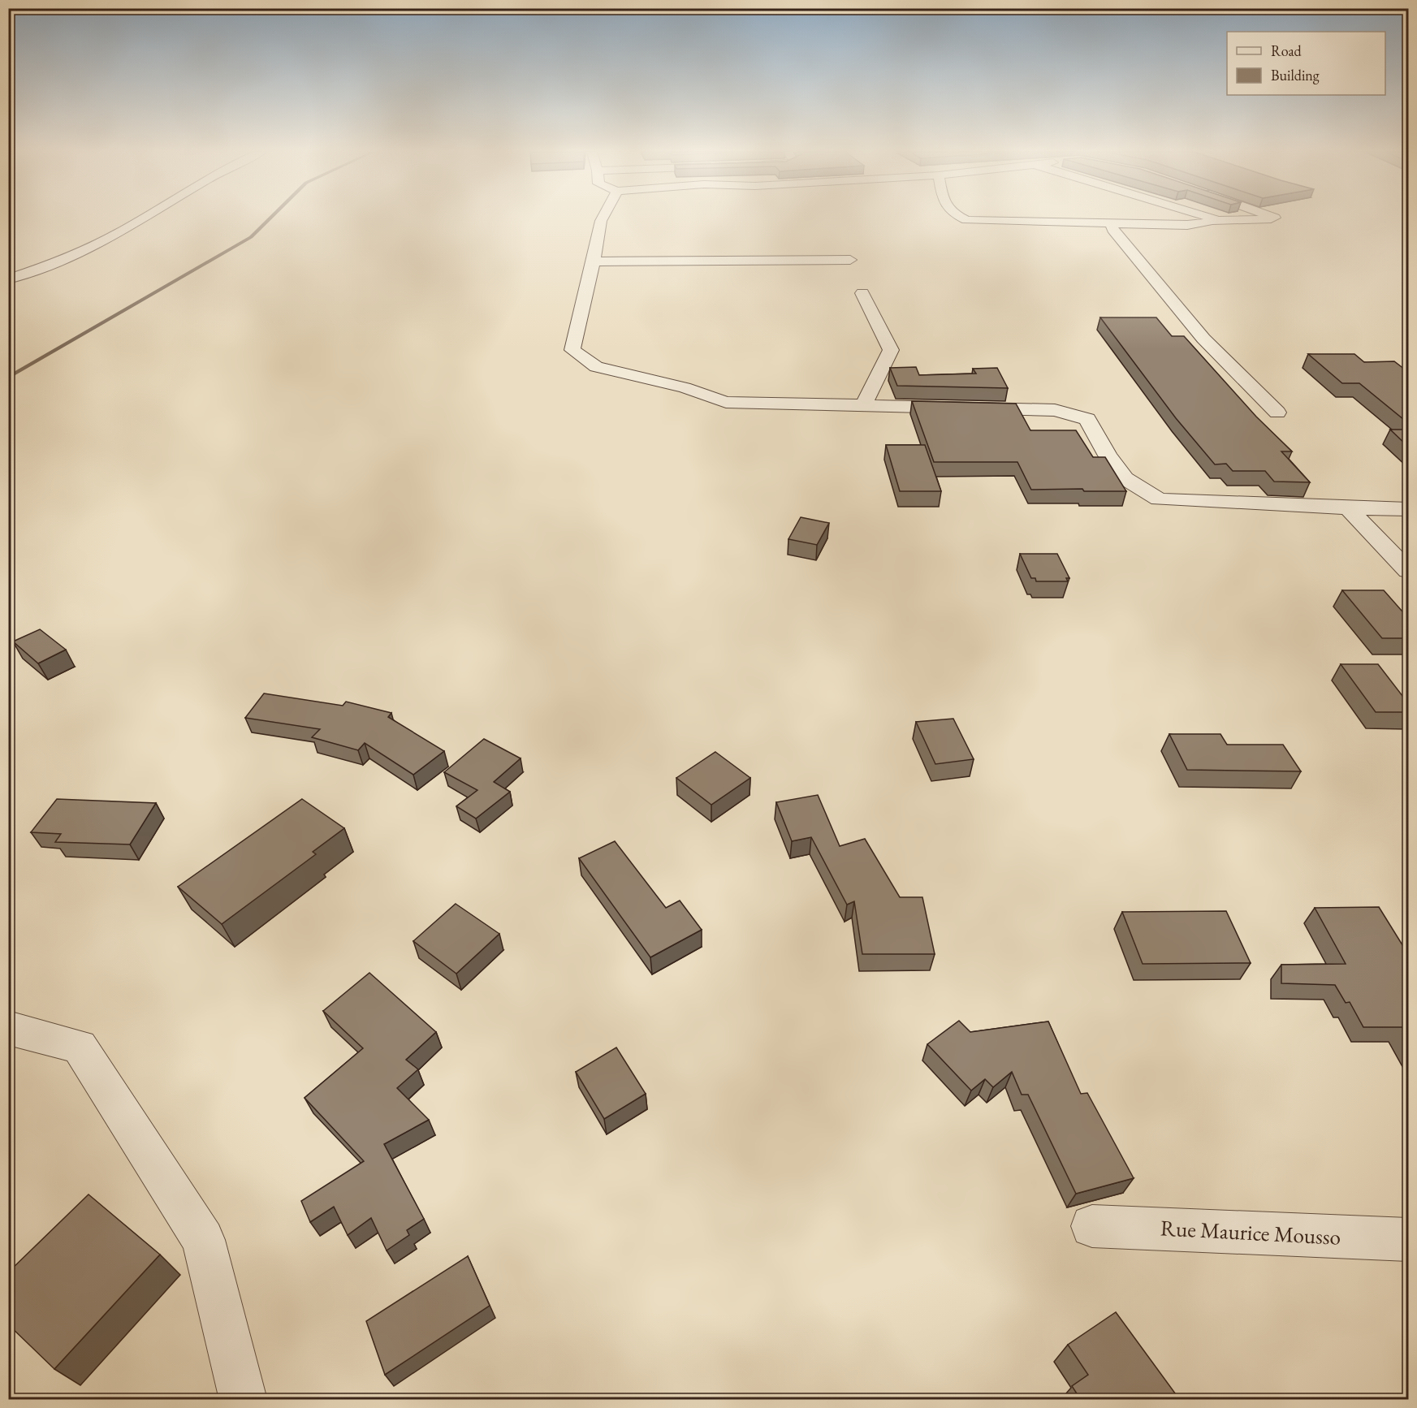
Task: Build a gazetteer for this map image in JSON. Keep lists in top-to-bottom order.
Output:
{
  "streets": {
    "street": ["Rue Maurice Mousso"]
  },
  "legend": ["Road", "Building"]
}
